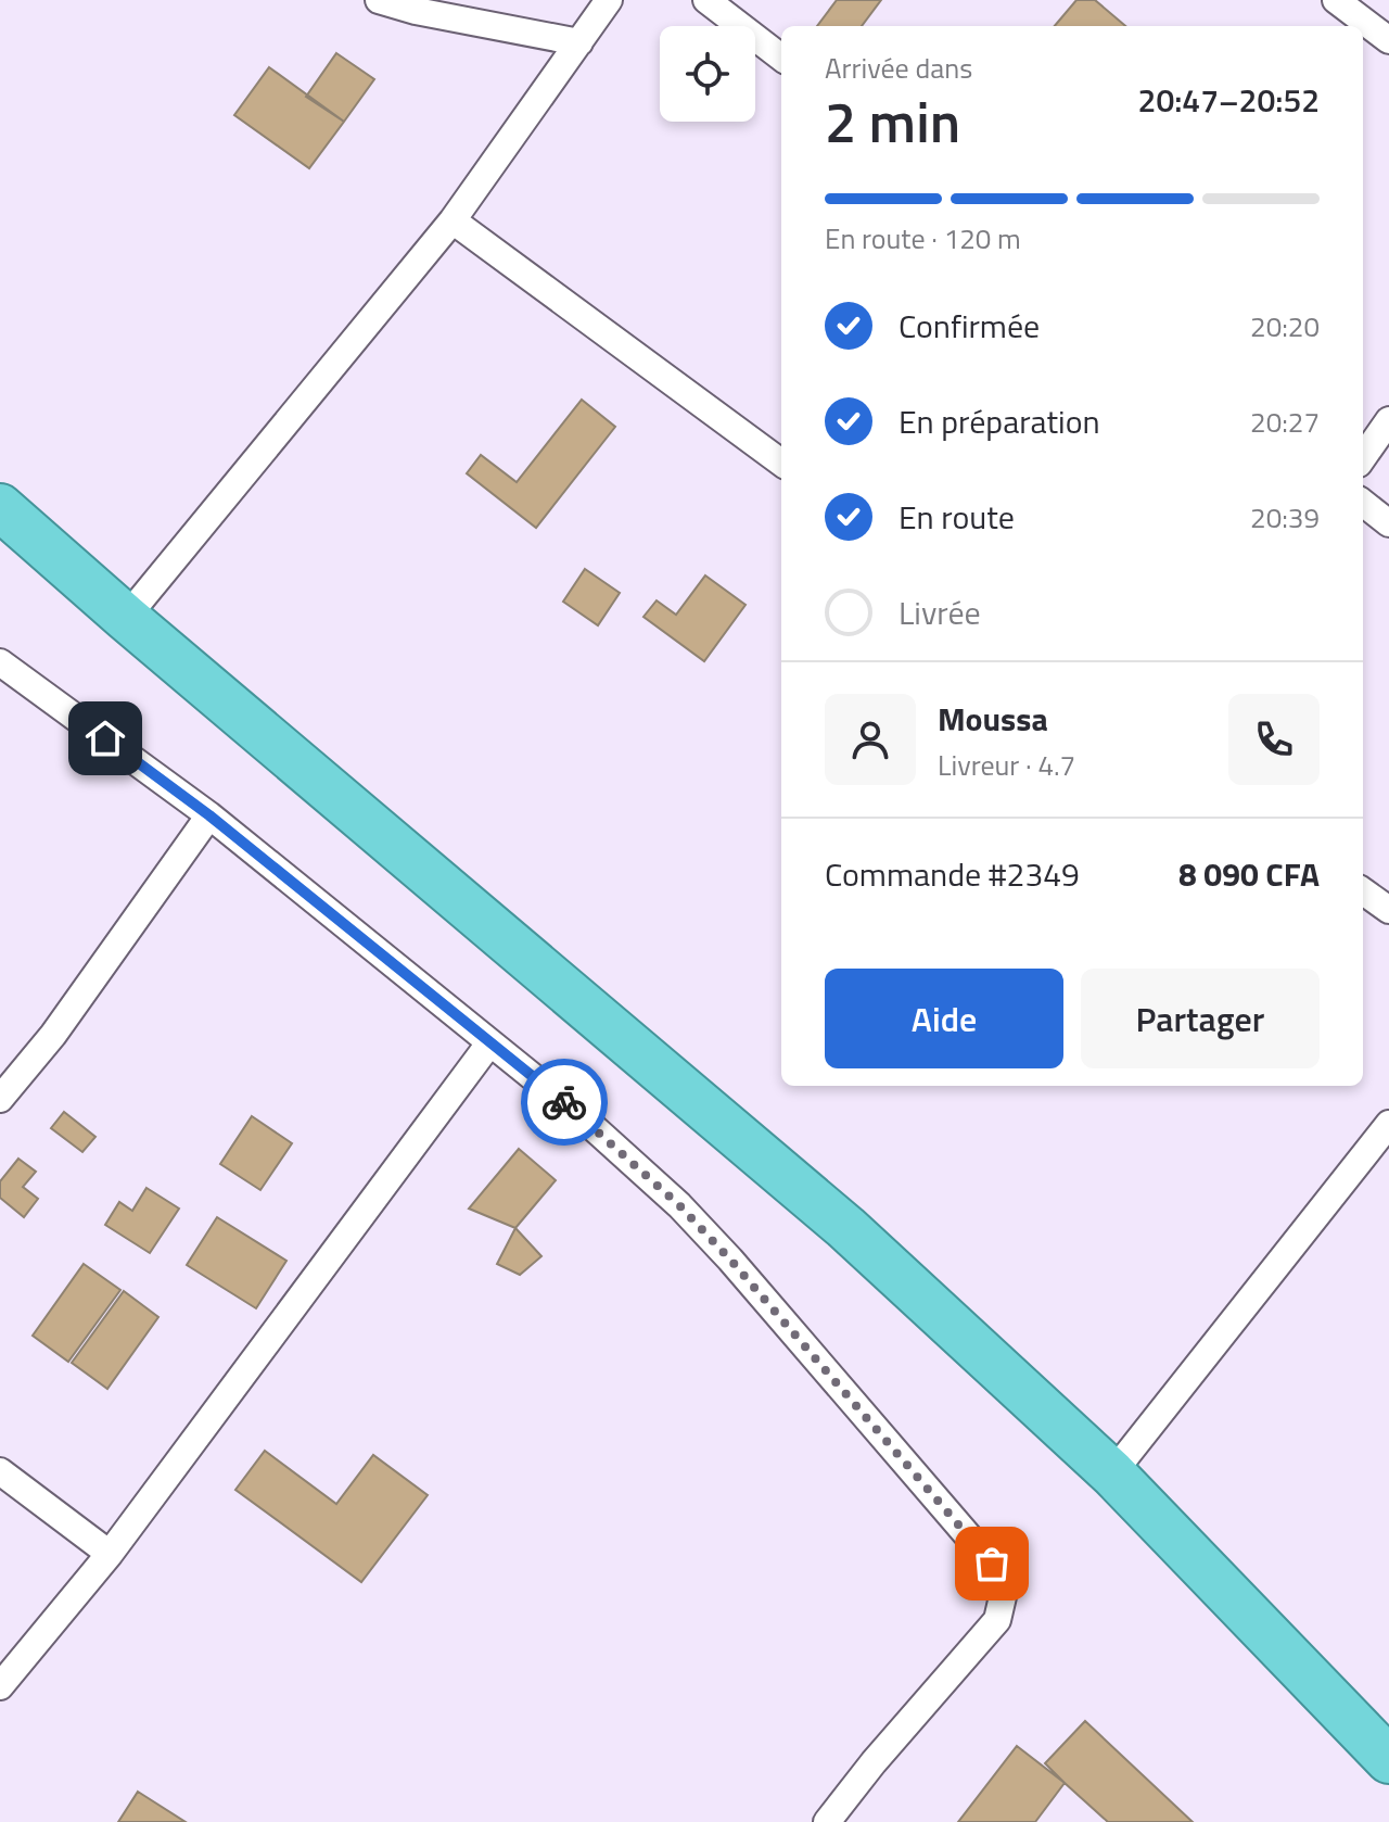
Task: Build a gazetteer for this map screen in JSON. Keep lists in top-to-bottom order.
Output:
{
  "page": {
    "heading": ["2 min", "Arrivée dans", "20:47–20:52"],
    "panel": [
      "Moussa",
      "Livreur · 4.7",
      "Commande #2349",
      "8 090 CFA"
    ],
    "bar": "En route · 120 m",
    "list": [
      ["Confirmée", "20:20"],
      ["En préparation", "20:27"],
      ["En route", "20:39"],
      "Livrée"
    ],
    "buttons": ["Aide", "Partager"]
  }
}
